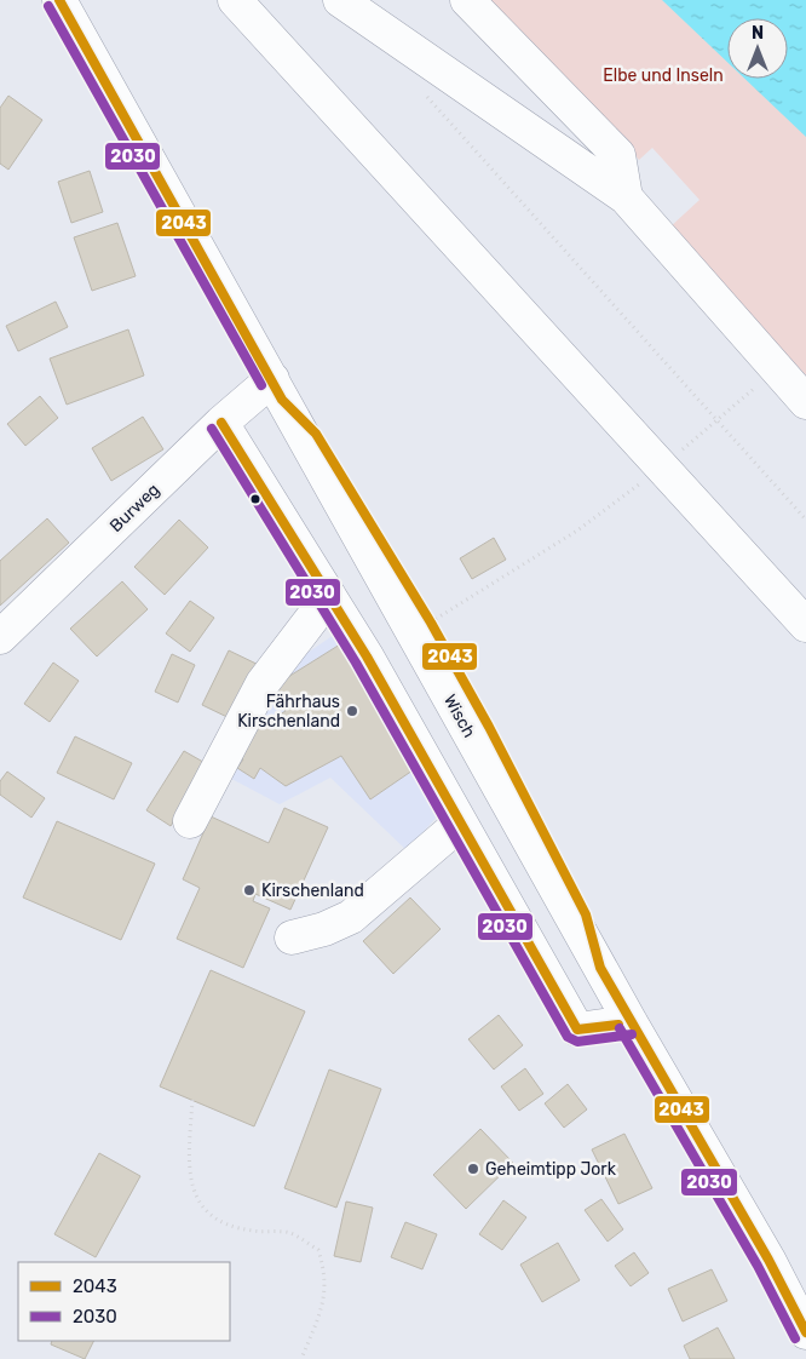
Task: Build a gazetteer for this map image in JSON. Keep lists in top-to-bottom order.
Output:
{
  "streets": {
    "street": ["Burweg", "Wisch"]
  },
  "crossings": [
    ["Burweg", "Wisch"]
  ],
  "parks": ["Elbe und Inseln"],
  "places": ["Fährhaus Kirschenland", "Kirschenland", "Geheimtipp Jork"],
  "lines": ["transit line 2043", "transit line 2030"],
  "legend": ["2043", "2030"],
  "north": "top"
}
